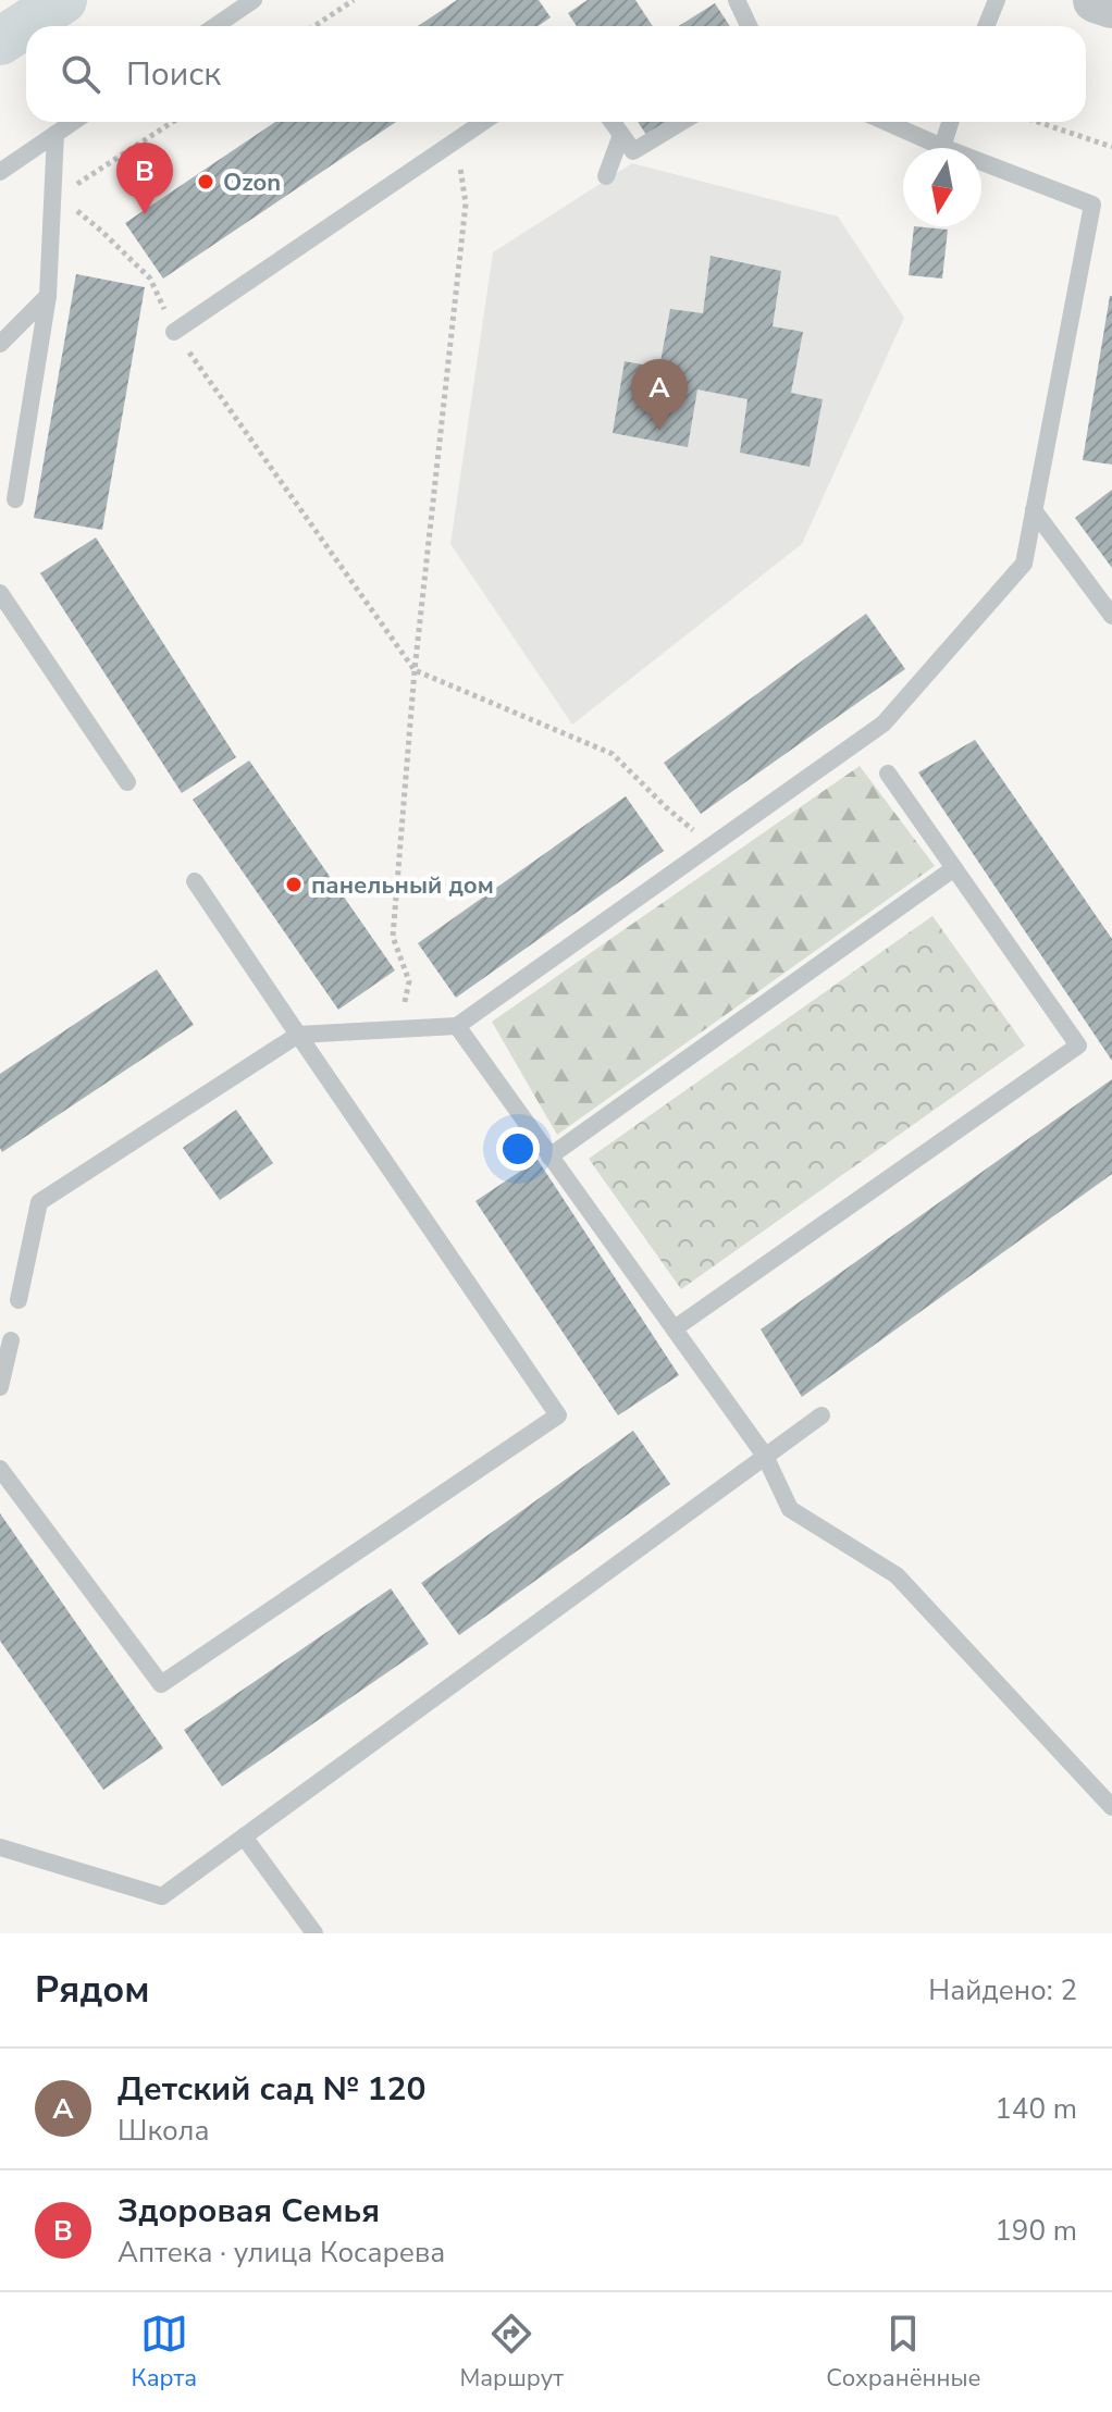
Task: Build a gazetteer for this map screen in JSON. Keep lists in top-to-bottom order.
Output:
{
  "places": ["Ozon", "панельный дом"],
  "north": "bottom",
  "page": {
    "search": "Поиск",
    "pins": ["B", "A"],
    "heading": ["Рядом", "Найдено: 2"],
    "list": [
      {
        "mark": "A",
        "name": "Детский сад № 120",
        "note": "Школа",
        "value": "140 m"
      },
      {
        "mark": "B",
        "name": "Здоровая Семья",
        "note": "Аптека · улица Косарева",
        "value": "190 m"
      }
    ],
    "nav": ["Карта", "Маршрут", "Сохранённые"]
  }
}
